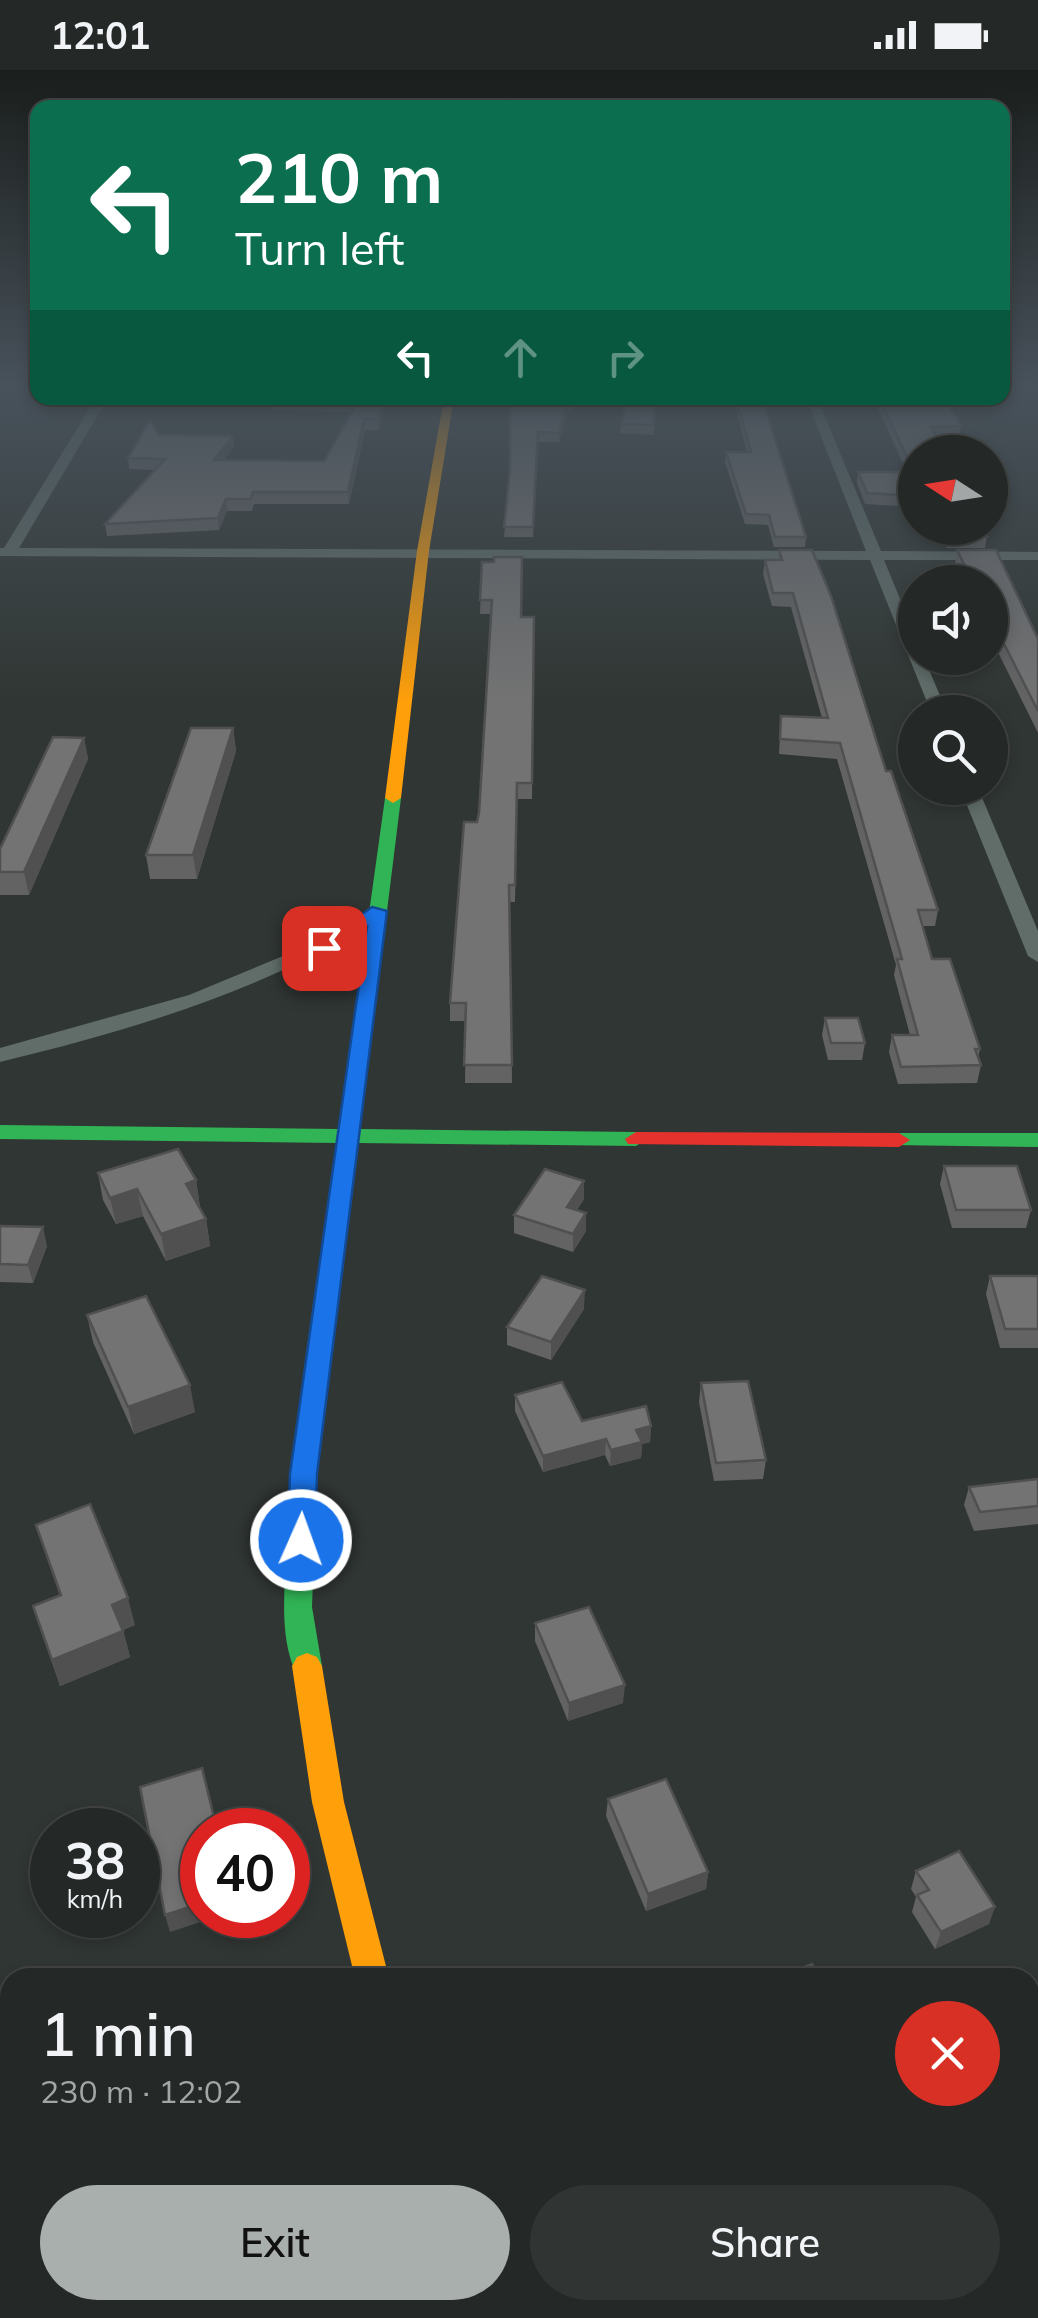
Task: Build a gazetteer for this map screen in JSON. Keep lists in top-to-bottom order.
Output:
{
  "north": "left",
  "page": {
    "status": "12:01",
    "turn": ["210 m", "Turn left"],
    "speed": "38 km/h",
    "limit": "40",
    "heading": ["1 min", "230 m · 12:02"],
    "buttons": ["Exit", "Share"]
  }
}
